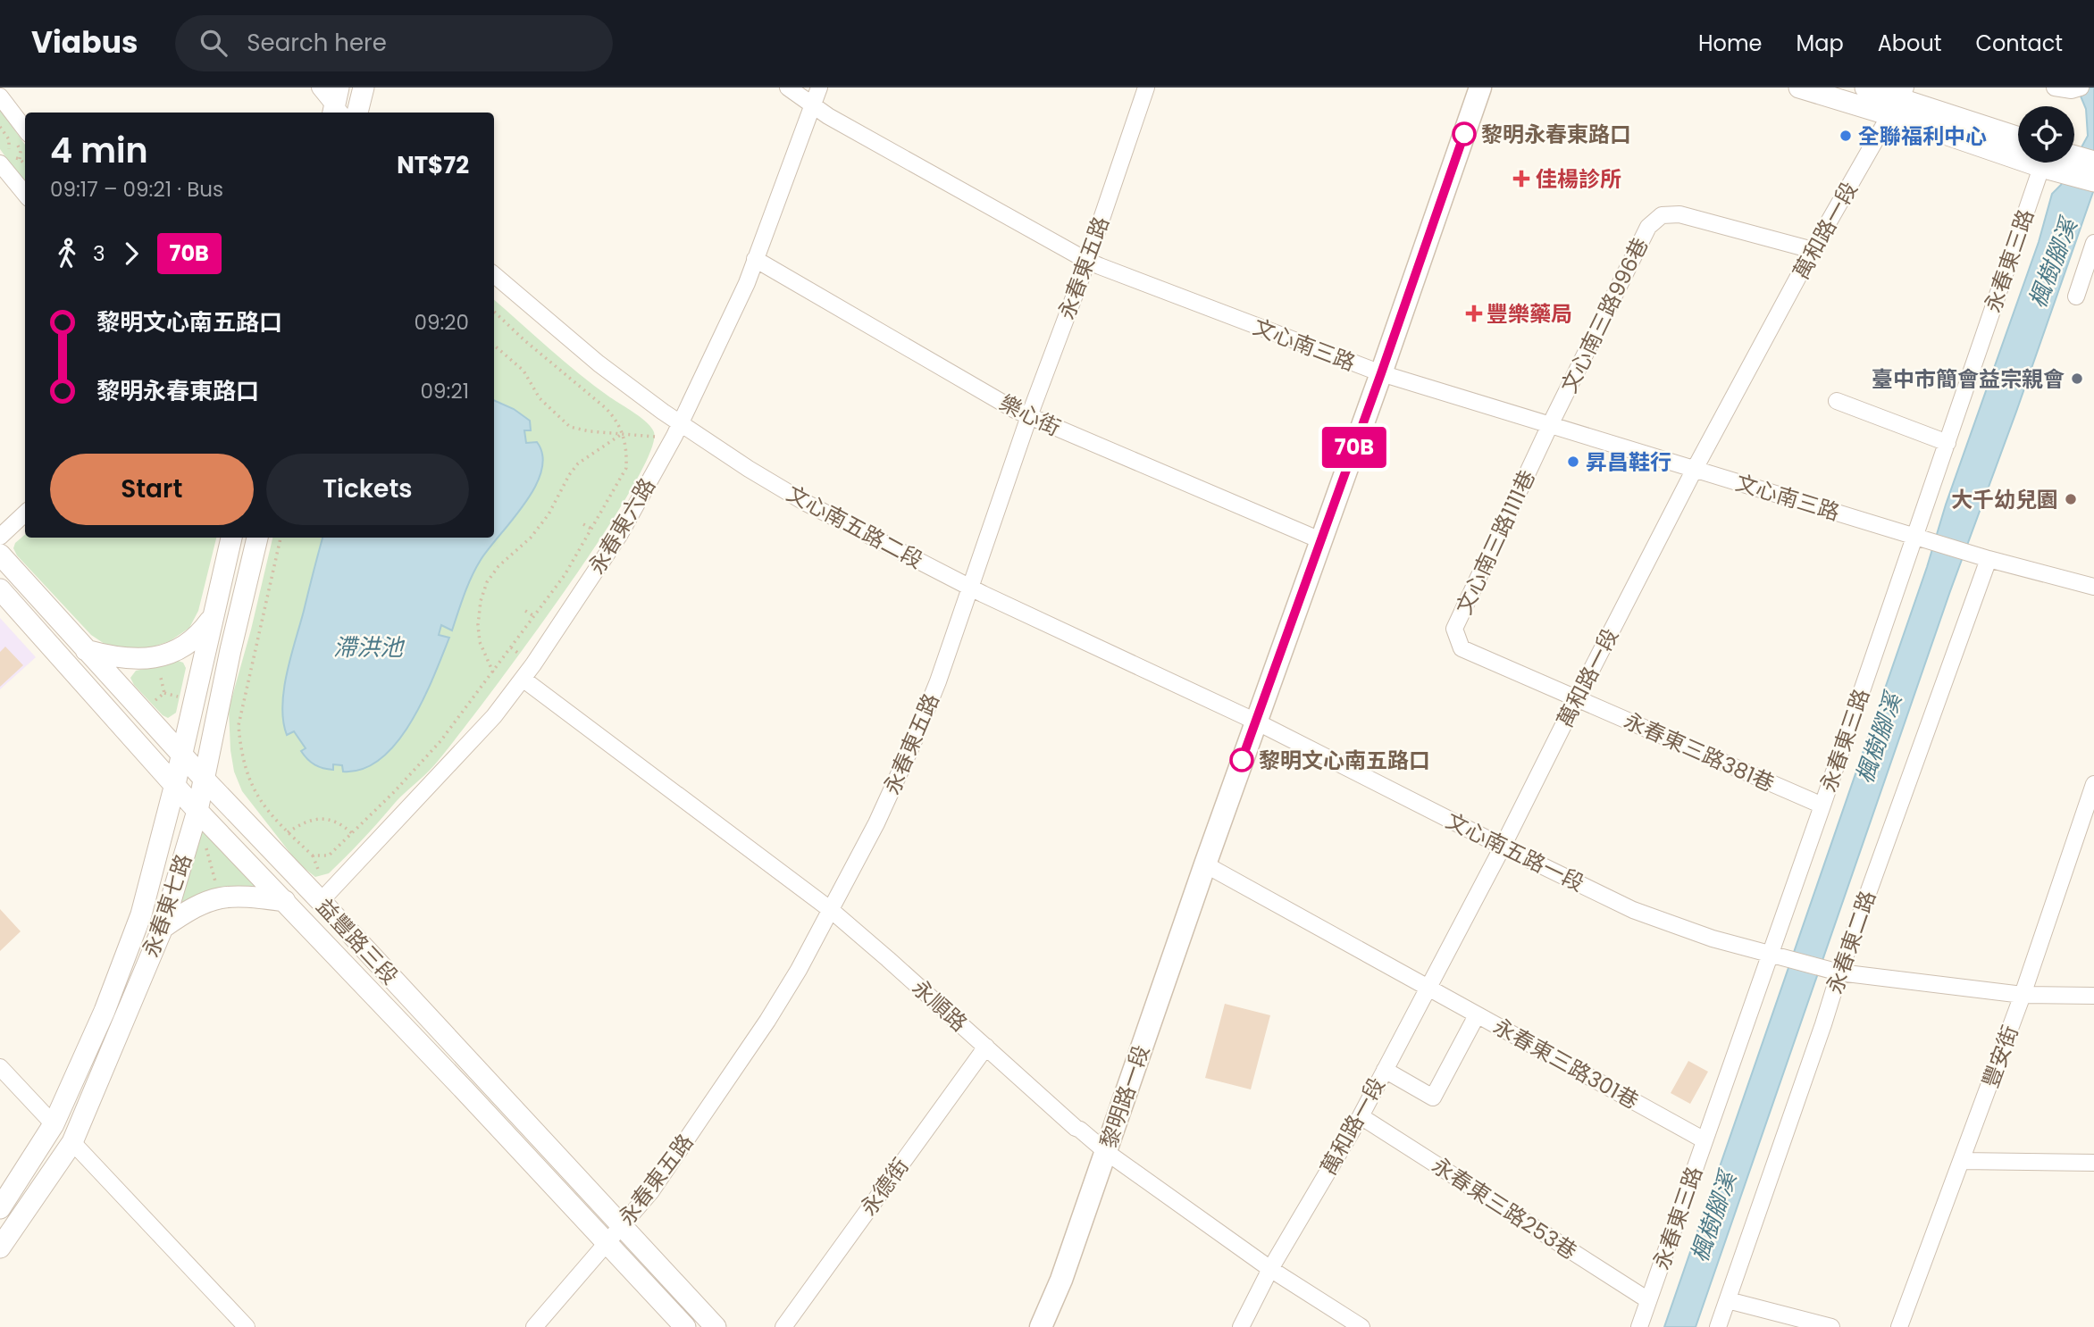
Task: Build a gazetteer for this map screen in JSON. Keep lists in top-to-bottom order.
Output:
{
  "streets": {
    "main road": ["黎明路一段"],
    "street": [
      "萬和路一段",
      "永春東三路",
      "永春東五路",
      "文心南三路996巷",
      "文心南三路",
      "樂心街",
      "永春東六路",
      "文心南五路二段",
      "文心南三路1111巷",
      "永春東三路381巷",
      "文心南五路一段",
      "永春東七路",
      "益豐路三段",
      "永春東二路",
      "永順路",
      "豐安街",
      "永春東三路301巷",
      "永德街",
      "永春東三路253巷"
    ]
  },
  "crossings": [
    ["萬和路一段", "文心南三路996巷"],
    ["萬和路一段", "文心南三路"],
    ["萬和路一段", "文心南三路1111巷"],
    ["萬和路一段", "永春東三路381巷"],
    ["萬和路一段", "文心南五路一段"],
    ["萬和路一段", "永順路"],
    ["萬和路一段", "永春東三路301巷"],
    ["萬和路一段", "永春東三路253巷"],
    ["永春東三路", "文心南三路"],
    ["永春東三路", "永春東三路381巷"],
    ["永春東三路", "文心南五路一段"],
    ["永春東三路", "永春東三路301巷"],
    ["永春東三路", "永春東三路253巷"],
    ["永春東五路", "文心南三路"],
    ["永春東五路", "樂心街"],
    ["永春東五路", "文心南五路二段"],
    ["永春東五路", "益豐路三段"],
    ["永春東五路", "永順路"],
    ["文心南三路996巷", "文心南三路"],
    ["文心南三路996巷", "文心南三路1111巷"],
    ["文心南三路", "永春東六路"],
    ["文心南三路", "文心南三路1111巷"],
    ["文心南三路", "永春東二路"],
    ["文心南三路", "黎明路一段"],
    ["樂心街", "永春東六路"],
    ["樂心街", "黎明路一段"],
    ["永春東六路", "文心南五路二段"],
    ["永春東六路", "益豐路三段"],
    ["永春東六路", "永順路"],
    ["文心南五路二段", "文心南五路一段"],
    ["文心南五路二段", "黎明路一段"],
    ["文心南三路1111巷", "永春東三路381巷"],
    ["文心南五路一段", "永春東二路"],
    ["文心南五路一段", "黎明路一段"],
    ["永春東七路", "益豐路三段"],
    ["永順路", "黎明路一段"],
    ["永順路", "永德街"]
  ],
  "water": ["楓樹腳溪", "滯洪池"],
  "places": {
    "other": [
      "黎明永春東路口",
      "全聯福利中心",
      "臺中市簡會益宗親會",
      "昇昌鞋行",
      "大千幼兒園",
      "黎明文心南五路口"
    ],
    "health": ["佳楊診所", "豐樂藥局"]
  },
  "lines": ["bus line 70B"],
  "page": {
    "header": "Viabus",
    "search": "Search here",
    "nav": [
      "Home",
      "Map",
      "About",
      "Contact"
    ],
    "on_map": "70B",
    "heading": ["4 min", "09:17 – 09:21 · Bus", "NT$72"],
    "legs": ["3", "70B"],
    "list": [
      {
        "name": "黎明文心南五路口",
        "value": "09:20"
      },
      {
        "name": "黎明永春東路口",
        "value": "09:21"
      }
    ],
    "buttons": ["Start", "Tickets"]
  }
}
